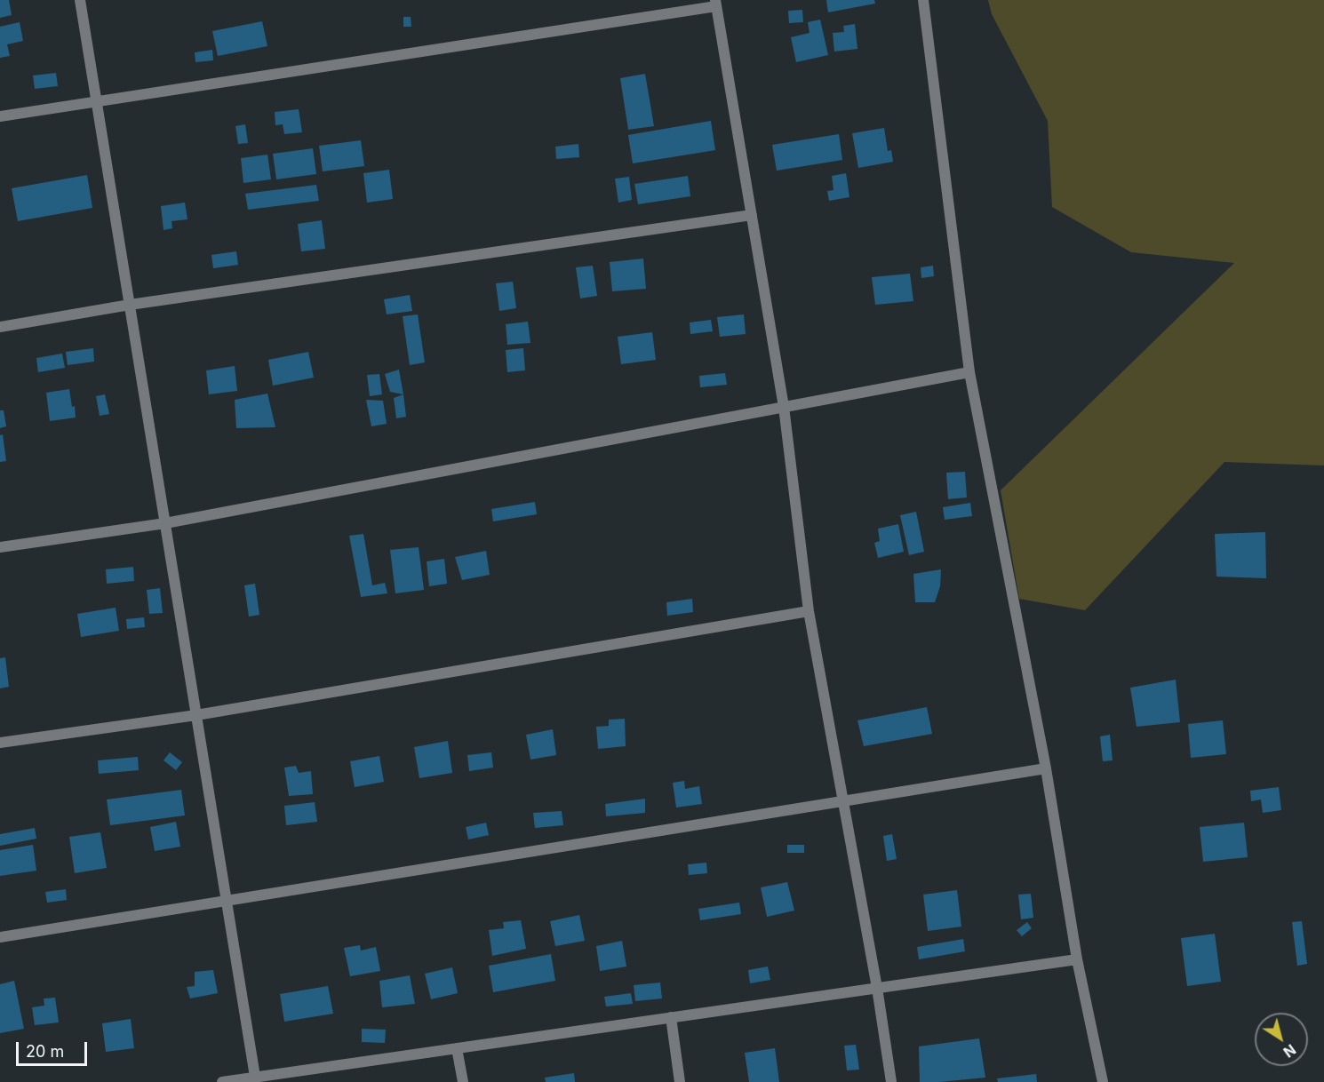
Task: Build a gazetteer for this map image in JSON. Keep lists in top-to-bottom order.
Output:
{
  "scale_bar": "20 m",
  "north": "bottom right"
}
